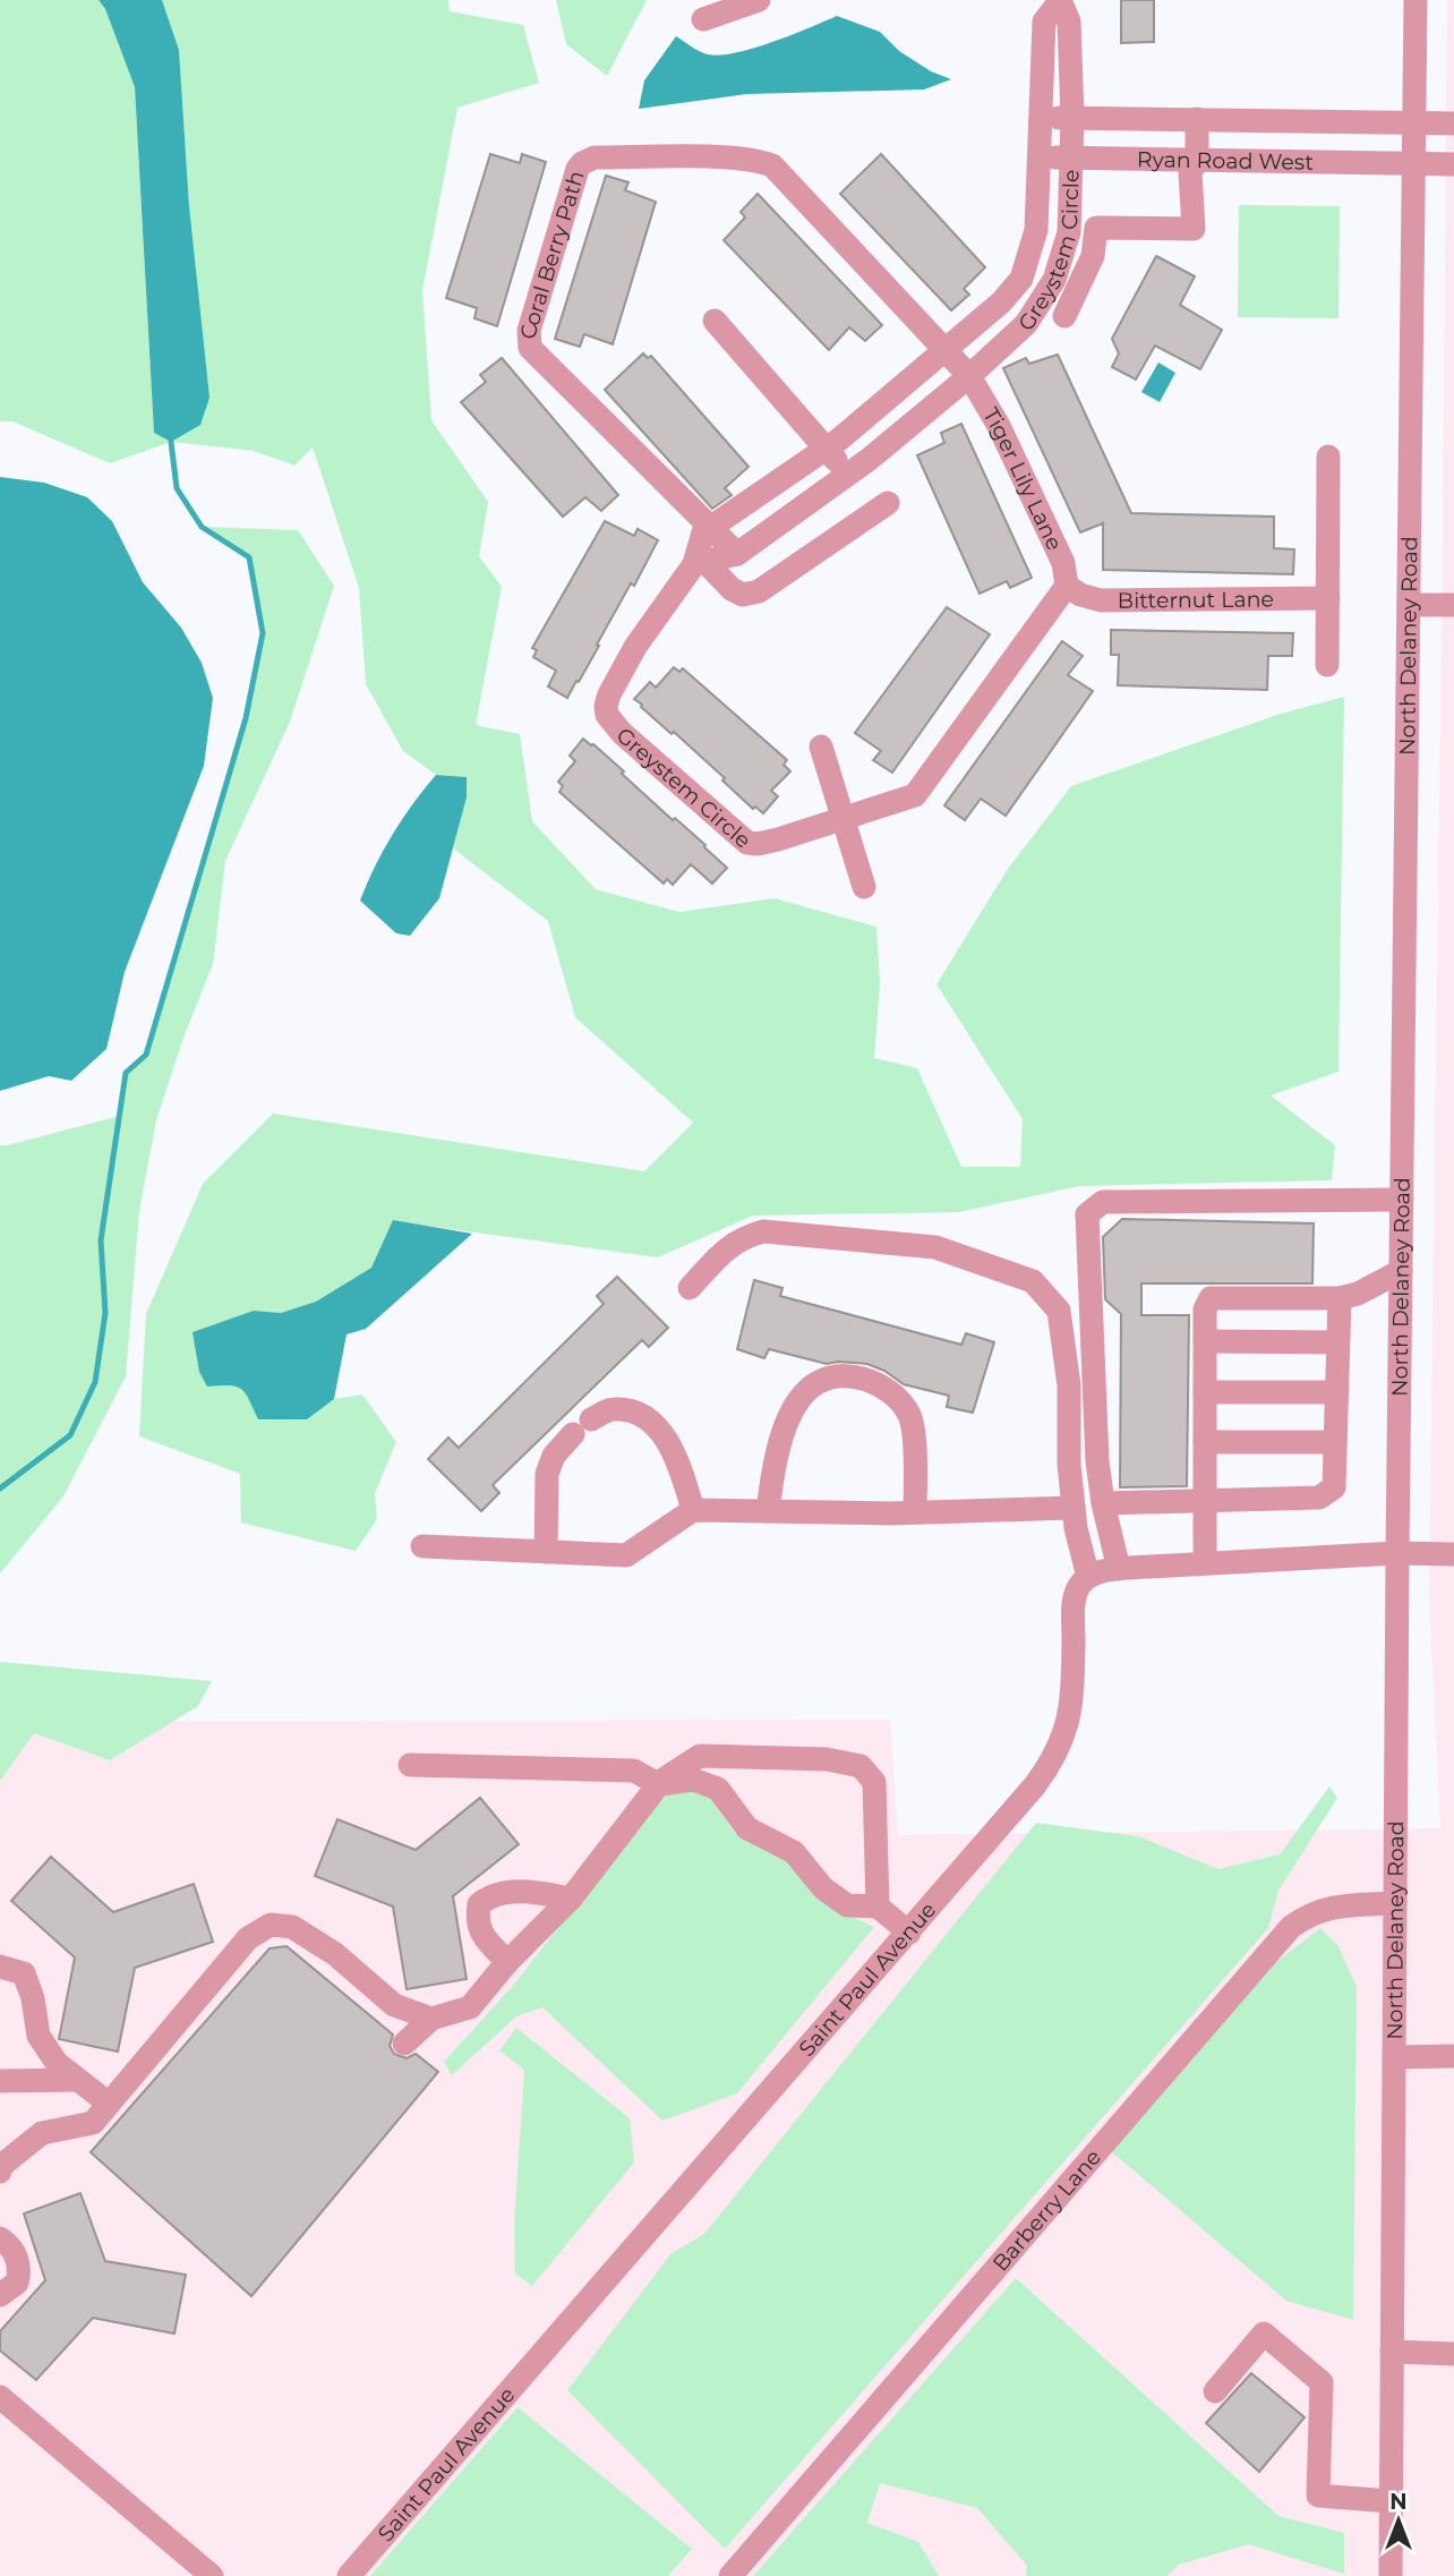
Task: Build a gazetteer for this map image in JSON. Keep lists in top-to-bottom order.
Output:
{
  "streets": {
    "street": [
      "Ryan Road West",
      "Greystem Circle",
      "Coral Berry Path",
      "Tiger Lily Lane",
      "Bitternut Lane",
      "North Delaney Road",
      "Saint Paul Avenue",
      "Barberry Lane"
    ]
  },
  "crossings": [
    ["Ryan Road West", "Greystem Circle"],
    ["Ryan Road West", "North Delaney Road"],
    ["Greystem Circle", "Coral Berry Path"],
    ["Greystem Circle", "Tiger Lily Lane"],
    ["Greystem Circle", "Bitternut Lane"],
    ["Coral Berry Path", "Tiger Lily Lane"],
    ["Tiger Lily Lane", "Bitternut Lane"],
    ["North Delaney Road", "Barberry Lane"]
  ],
  "north": "top"
}
